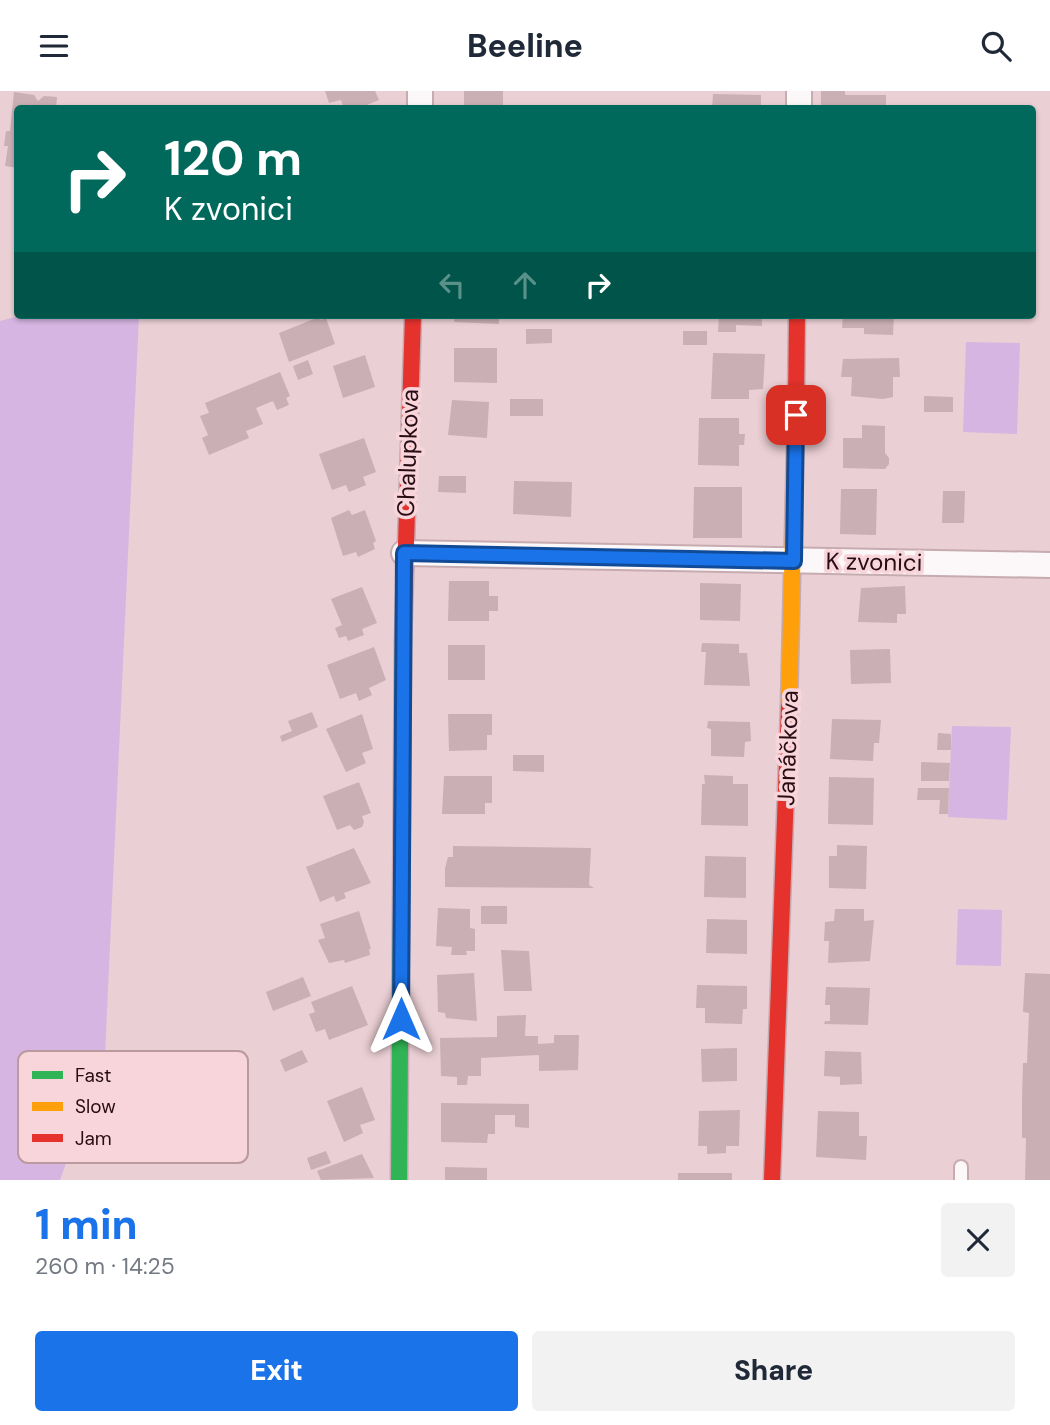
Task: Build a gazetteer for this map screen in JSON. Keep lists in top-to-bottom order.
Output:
{
  "streets": {
    "street": ["Chalupkova", "K zvonici", "Janáčkova"]
  },
  "crossings": [
    ["Chalupkova", "K zvonici"],
    ["K zvonici", "Janáčkova"]
  ],
  "legend": ["Fast", "Slow", "Jam"],
  "page": {
    "header": "Beeline",
    "turn": ["120 m", "K zvonici"],
    "heading": ["1 min", "260 m · 14:25"],
    "buttons": ["Exit", "Share"]
  }
}
